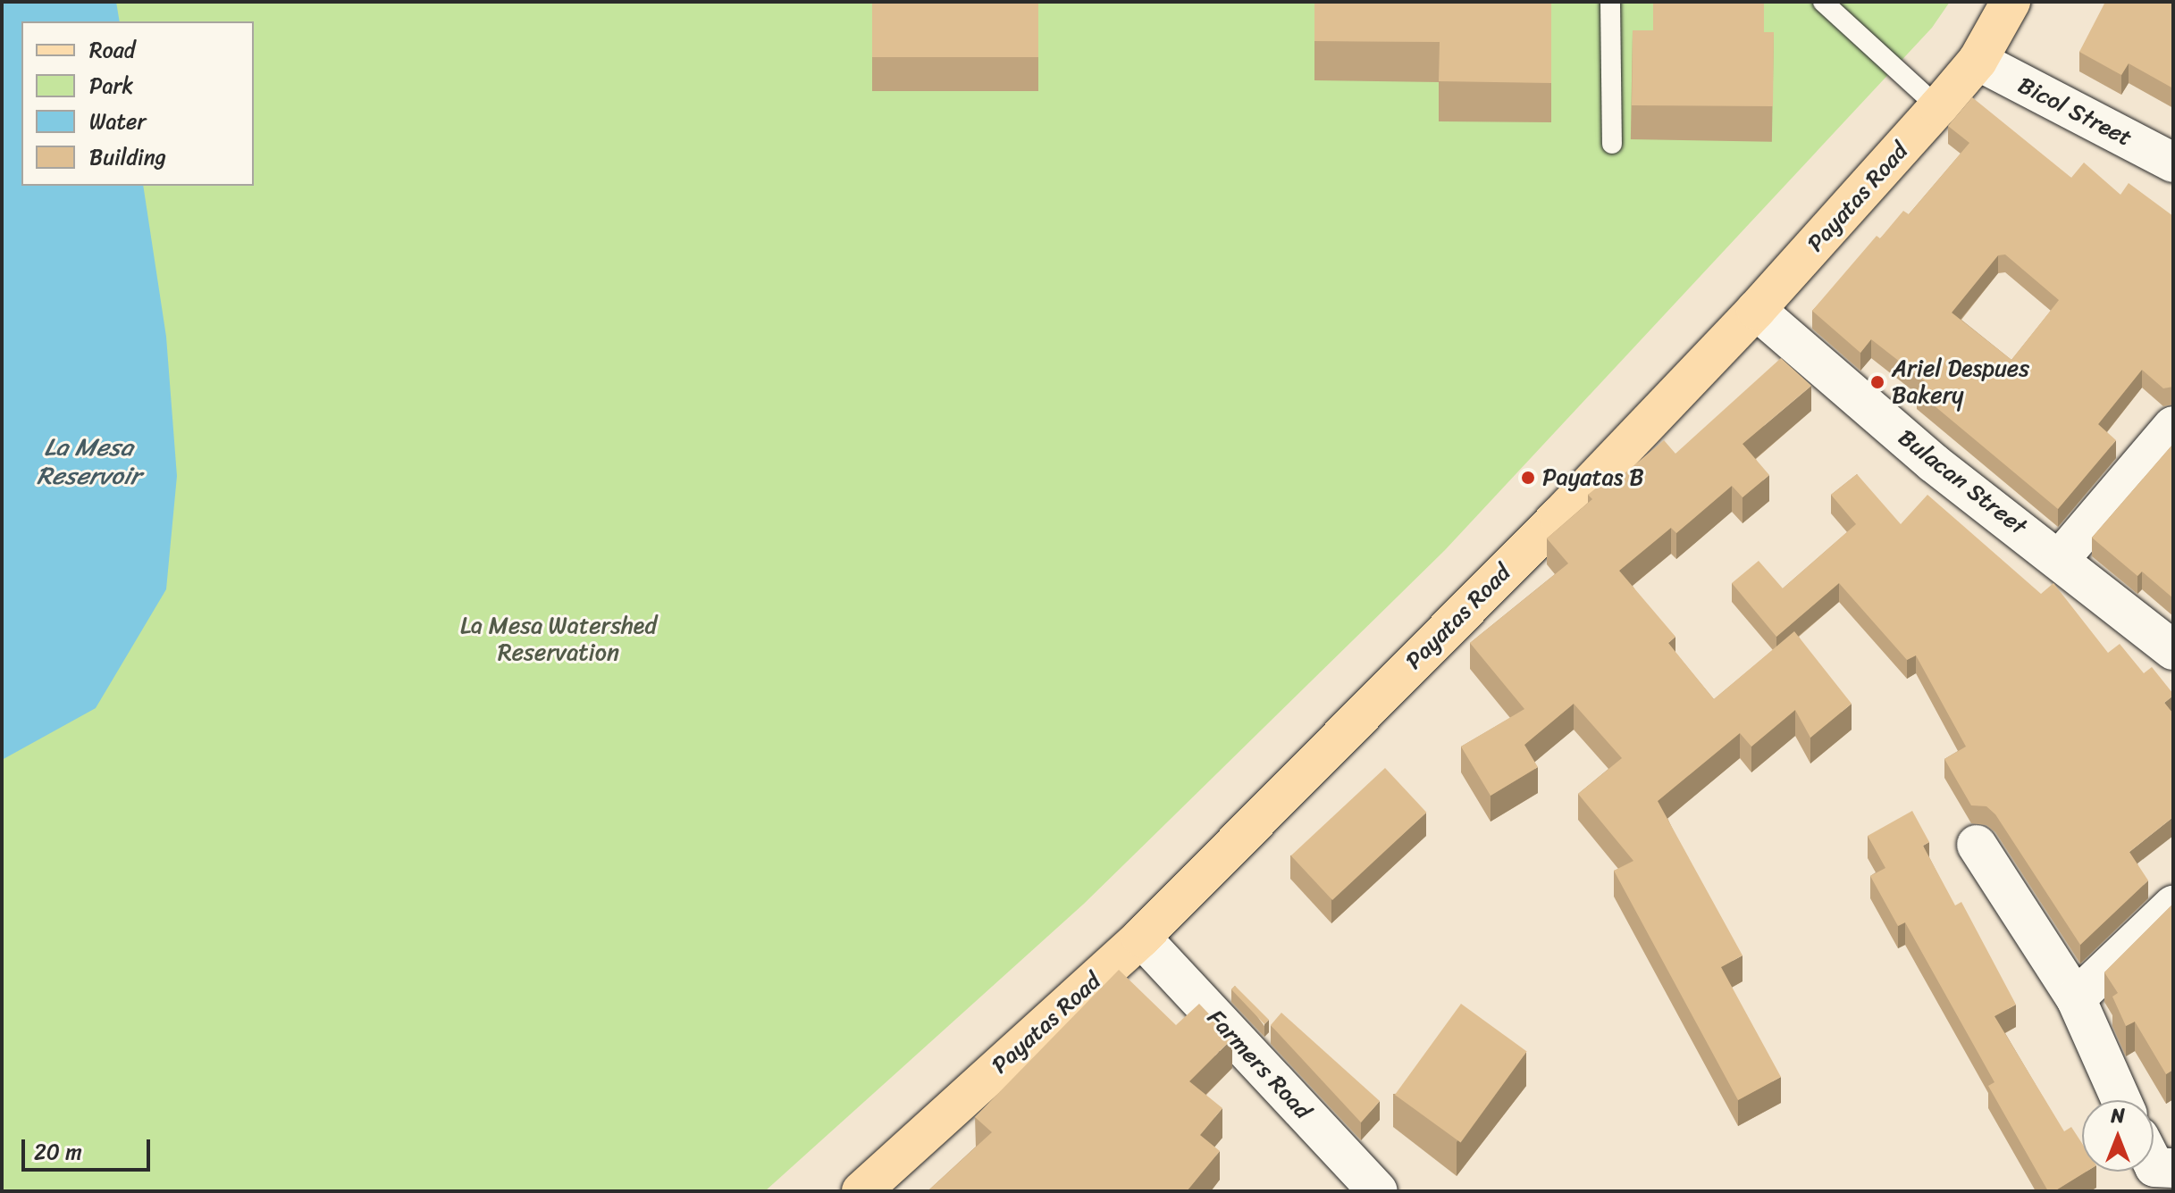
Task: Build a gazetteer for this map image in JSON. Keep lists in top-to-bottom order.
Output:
{
  "streets": {
    "main road": ["Payatas Road"],
    "street": ["Bicol Street", "Bulacan Street", "Farmers Road"]
  },
  "crossings": [
    ["Bicol Street", "Payatas Road"],
    ["Payatas Road", "Bulacan Street"],
    ["Payatas Road", "Farmers Road"]
  ],
  "water": ["La Mesa Reservoir"],
  "parks": ["La Mesa Watershed Reservation"],
  "places": ["Ariel Despues Bakery", "Payatas B"],
  "legend": [
    "Road",
    "Park",
    "Water",
    "Building"
  ],
  "scale_bar": "20 m",
  "north": "top"
}
